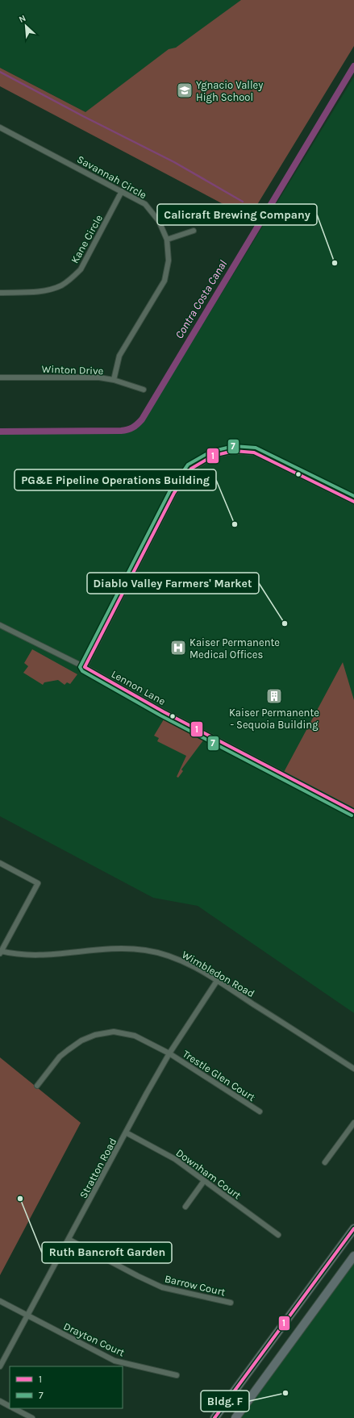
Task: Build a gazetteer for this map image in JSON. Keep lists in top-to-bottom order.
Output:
{
  "streets": {
    "street": [
      "Savannah Circle",
      "Kane Circle",
      "Winton Drive",
      "Lennon Lane",
      "Wimbledon Road",
      "Trestle Glen Court",
      "Stratton Road",
      "Downham Court",
      "Barrow Court",
      "Drayton Court"
    ]
  },
  "crossings": [
    ["Savannah Circle", "Kane Circle"],
    ["Savannah Circle", "Winton Drive"],
    ["Wimbledon Road", "Stratton Road"],
    ["Trestle Glen Court", "Stratton Road"],
    ["Stratton Road", "Downham Court"],
    ["Stratton Road", "Barrow Court"],
    ["Stratton Road", "Drayton Court"]
  ],
  "water": ["Contra Costa Canal"],
  "places": {
    "school or university": ["Ygnacio Valley High School"],
    "other": [
      "Calicraft Brewing Company",
      "PG&E Pipeline Operations Building",
      "Diablo Valley Farmers' Market",
      "Ruth Bancroft Garden",
      "Bldg. F"
    ],
    "hospital": ["Kaiser Permanente Medical Offices"],
    "building": ["Kaiser Permanente - Sequoia Building"]
  },
  "lines": ["transit line 7", "transit line 1"],
  "legend": ["1", "7"],
  "north": "top left"
}
